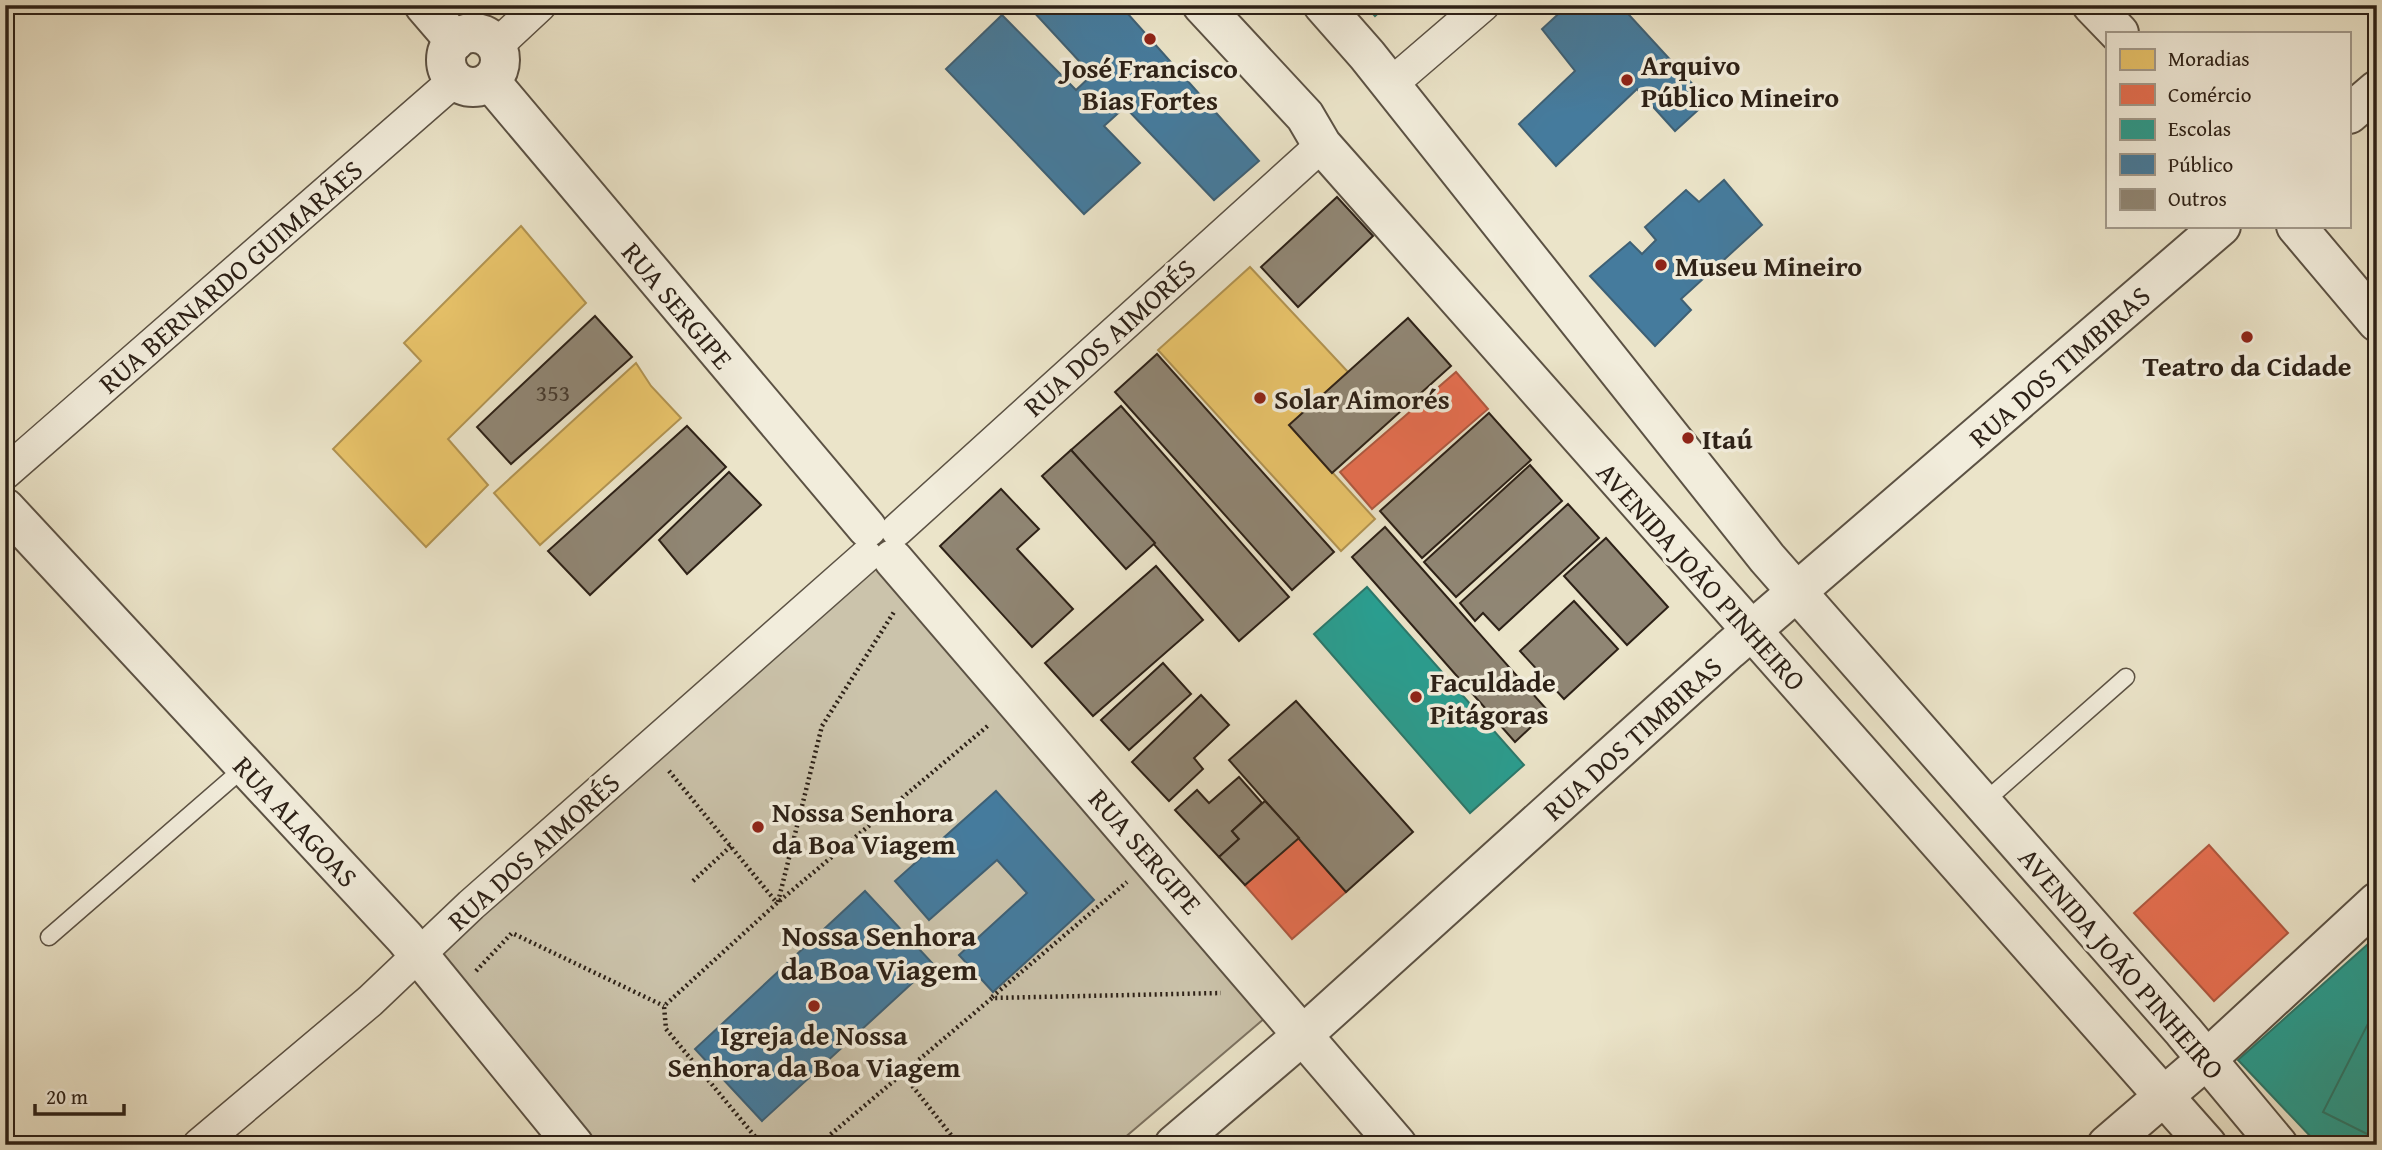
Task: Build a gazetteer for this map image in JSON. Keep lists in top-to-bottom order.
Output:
{
  "streets": {
    "street": [
      "RUA BERNARDO GUIMARÃES",
      "RUA SERGIPE",
      "RUA DOS AIMORÉS",
      "RUA DOS TIMBIRAS",
      "AVENIDA JOÃO PINHEIRO",
      "RUA ALAGOAS"
    ]
  },
  "crossings": [
    ["RUA BERNARDO GUIMARÃES", "RUA SERGIPE"],
    ["RUA SERGIPE", "RUA DOS AIMORÉS"],
    ["RUA SERGIPE", "RUA DOS TIMBIRAS"],
    ["RUA DOS AIMORÉS", "AVENIDA JOÃO PINHEIRO"],
    ["RUA DOS AIMORÉS", "RUA ALAGOAS"],
    ["RUA DOS TIMBIRAS", "AVENIDA JOÃO PINHEIRO"]
  ],
  "districts": ["Nossa Senhora da Boa Viagem"],
  "places": [
    "José Francisco Bias Fortes",
    "Arquivo Público Mineiro",
    "Museu Mineiro",
    "Teatro da Cidade",
    "Solar Aimorés",
    "Itaú",
    "Faculdade Pitágoras",
    "Nossa Senhora da Boa Viagem",
    "Igreja de Nossa Senhora da Boa Viagem"
  ],
  "house_numbers": ["353"],
  "legend": [
    "Moradias",
    "Comércio",
    "Escolas",
    "Público",
    "Outros"
  ],
  "scale_bar": "20 m"
}
